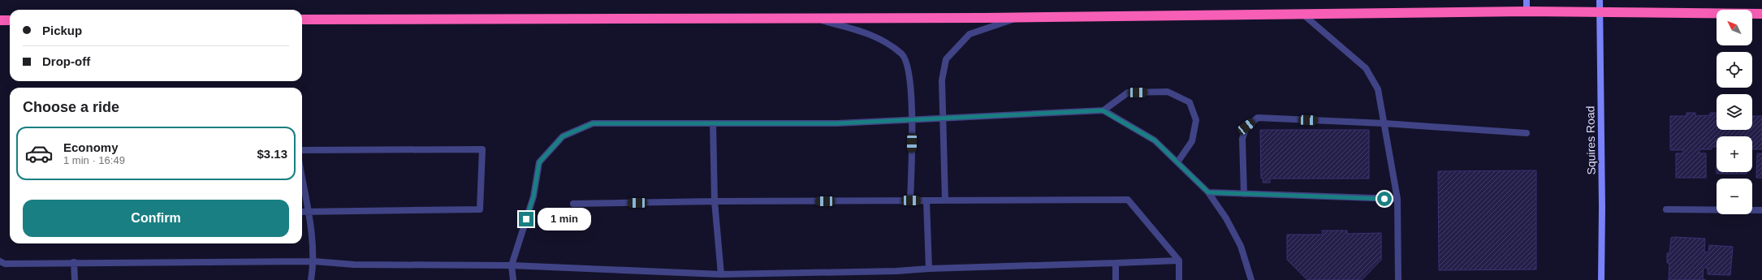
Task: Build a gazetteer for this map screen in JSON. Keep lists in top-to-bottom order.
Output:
{
  "streets": {
    "street": ["Squires Road"]
  },
  "north": "top left",
  "page": {
    "map_buttons": ["+", "−"],
    "banner": ["Pickup", "Drop-off"],
    "heading": "Choose a ride",
    "list": [
      {
        "name": "Economy",
        "note": "1 min · 16:49",
        "value": "$3.13"
      }
    ],
    "buttons": "Confirm",
    "bubble": "1 min"
  }
}
